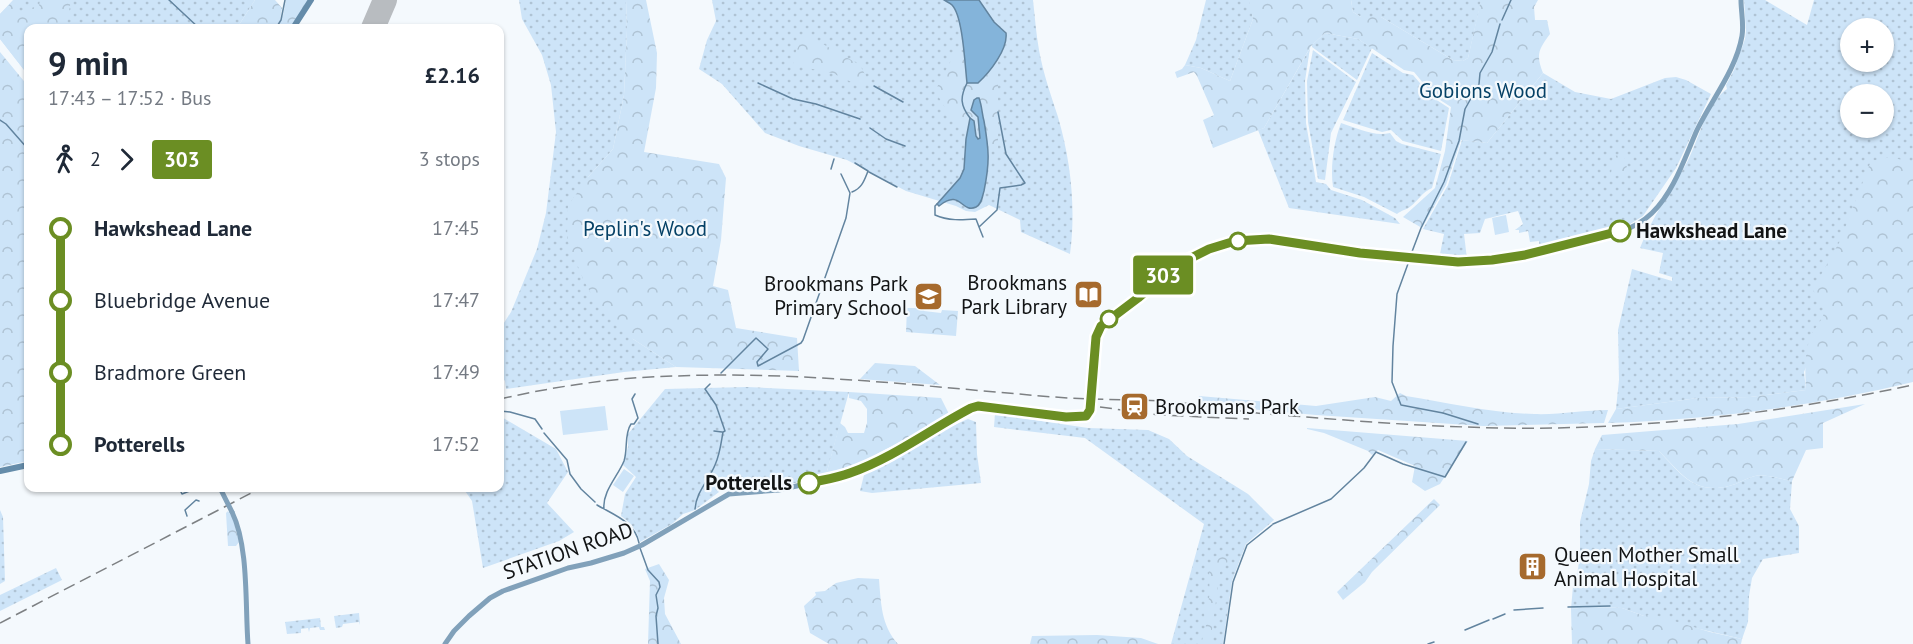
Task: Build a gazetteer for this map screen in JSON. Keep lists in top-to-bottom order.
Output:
{
  "streets": {
    "street": ["STATION ROAD"]
  },
  "parks": ["Gobions Wood", "Peplin's Wood"],
  "places": {
    "other": ["Hawkshead Lane", "Potterells"],
    "library": ["Brookmans Park Library"],
    "school or university": ["Brookmans Park Primary School"],
    "station": ["Brookmans Park"],
    "building": ["Queen Mother Small Animal Hospital"]
  },
  "lines": ["bus line 303"],
  "page": {
    "on_map": "303",
    "map_buttons": ["+", "−"],
    "heading": ["9 min", "17:43 – 17:52 · Bus", "£2.16"],
    "legs": ["2", "303", "3 stops"],
    "list": [
      {
        "name": "Hawkshead Lane",
        "value": "17:45"
      },
      {
        "name": "Bluebridge Avenue",
        "value": "17:47"
      },
      {
        "name": "Bradmore Green",
        "value": "17:49"
      },
      {
        "name": "Potterells",
        "value": "17:52"
      }
    ]
  }
}
